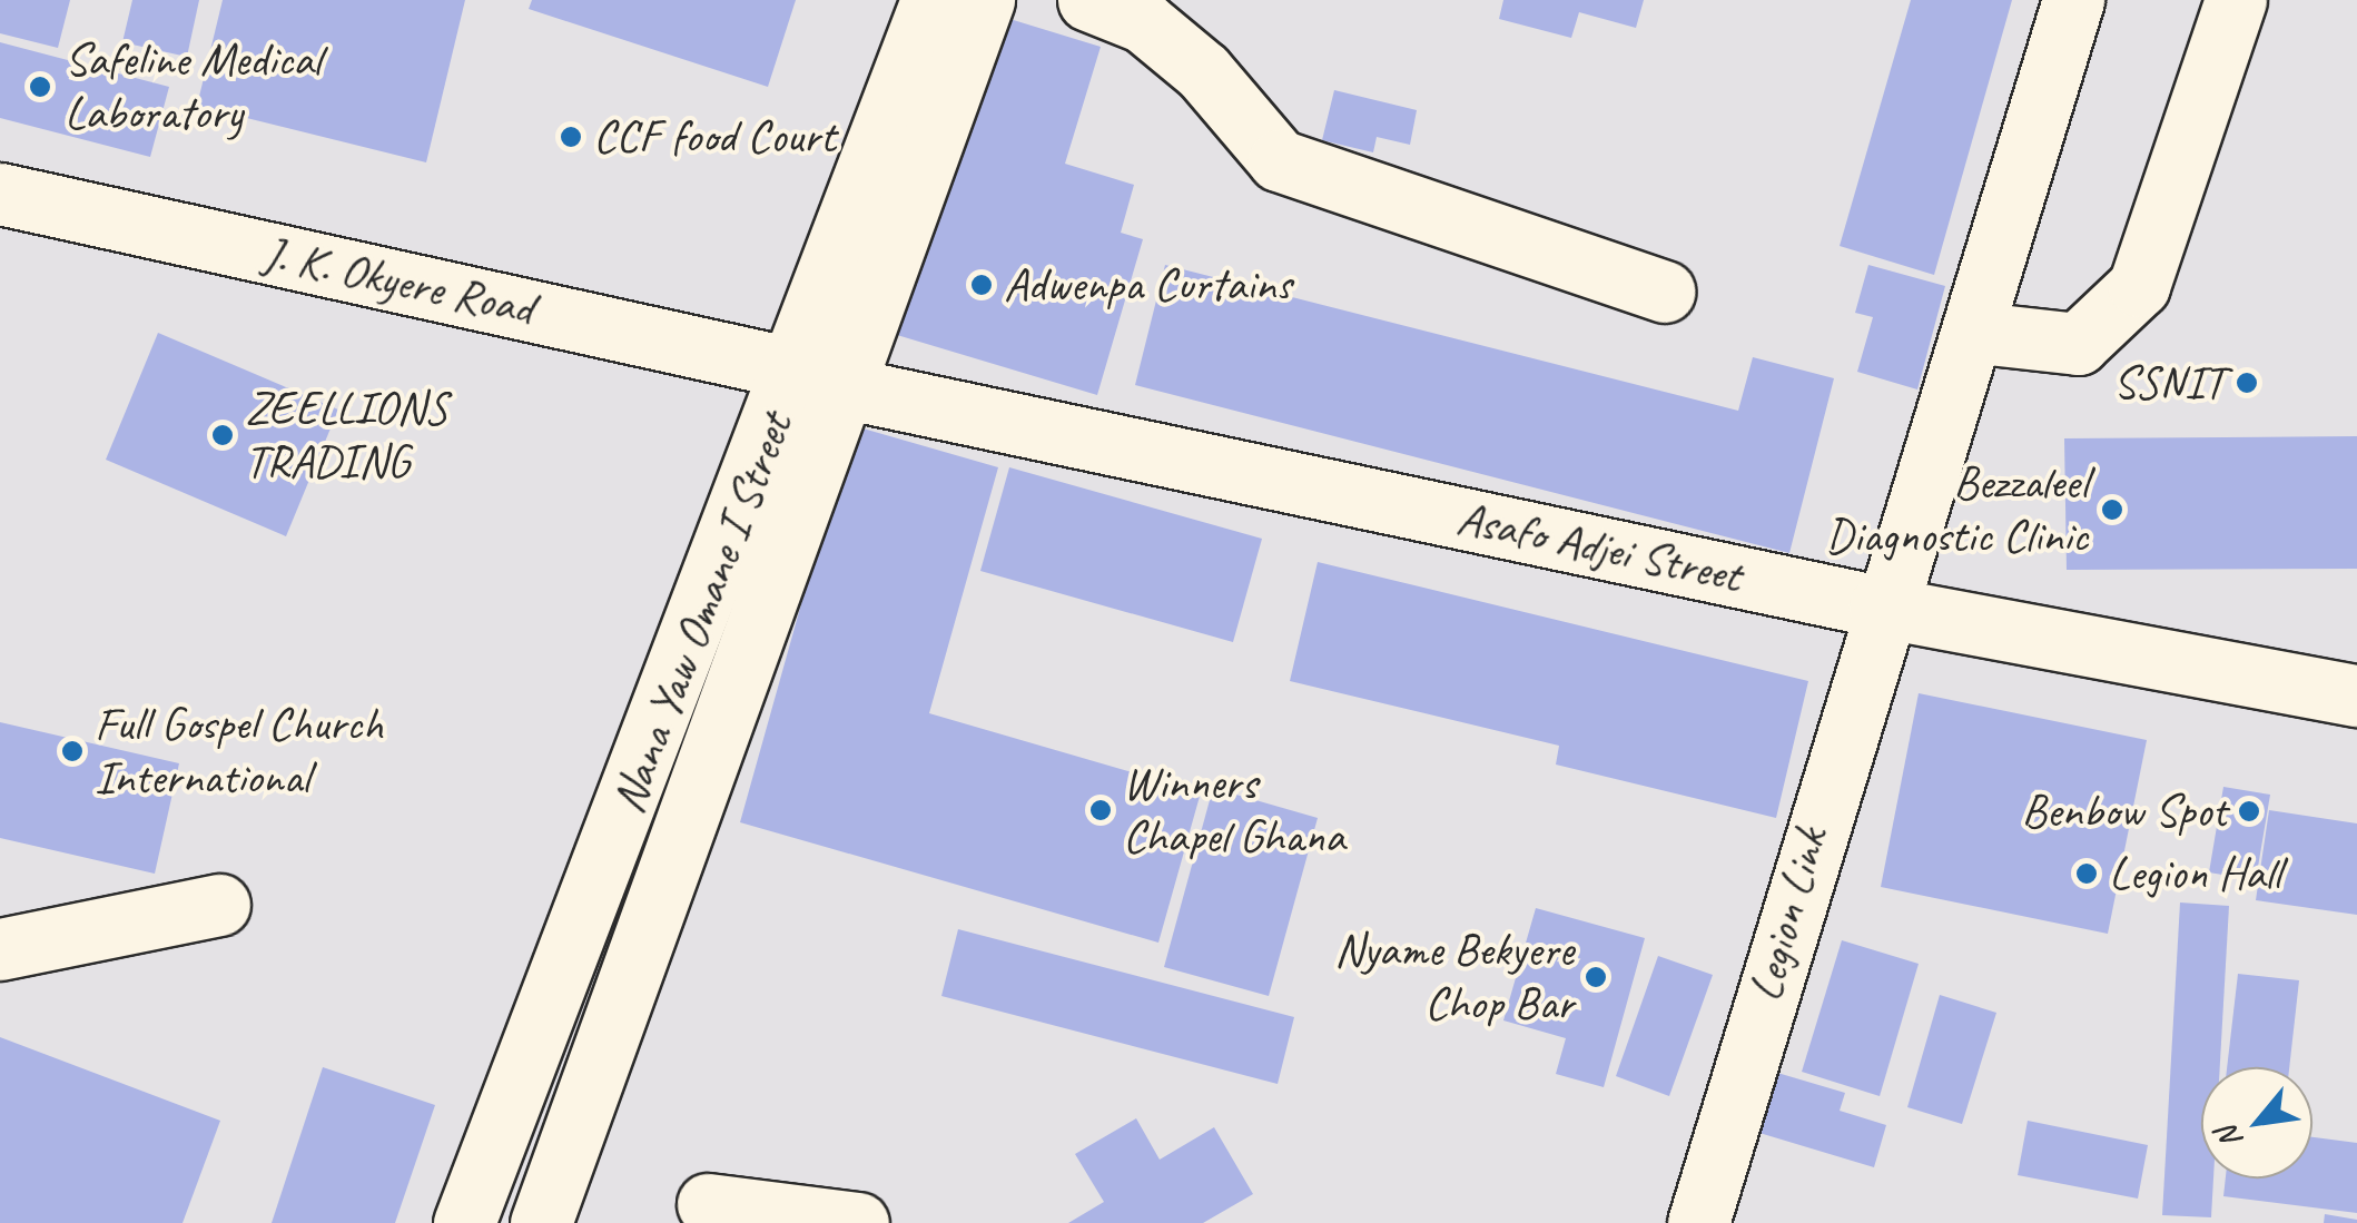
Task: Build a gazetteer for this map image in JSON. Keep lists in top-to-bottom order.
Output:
{
  "streets": {
    "main road": [
      "J. K. Okyere Road",
      "Asafo Adjei Street",
      "Nana Yaw Omane I Street",
      "Legion Link"
    ]
  },
  "crossings": [
    ["J. K. Okyere Road", "Asafo Adjei Street"],
    ["J. K. Okyere Road", "Nana Yaw Omane I Street"],
    ["Asafo Adjei Street", "Nana Yaw Omane I Street"],
    ["Asafo Adjei Street", "Legion Link"]
  ],
  "places": [
    "Safeline Medical Laboratory",
    "CCF food Court",
    "Adwenpa Curtains",
    "SSNIT",
    "ZEELLIONS TRADING",
    "Bezzaleel Diagnostic Clinic",
    "Full Gospel Church International",
    "Winners Chapel Ghana",
    "Benbow Spot",
    "Legion Hall",
    "Nyame Bekyere Chop Bar"
  ],
  "north": "bottom left"
}
